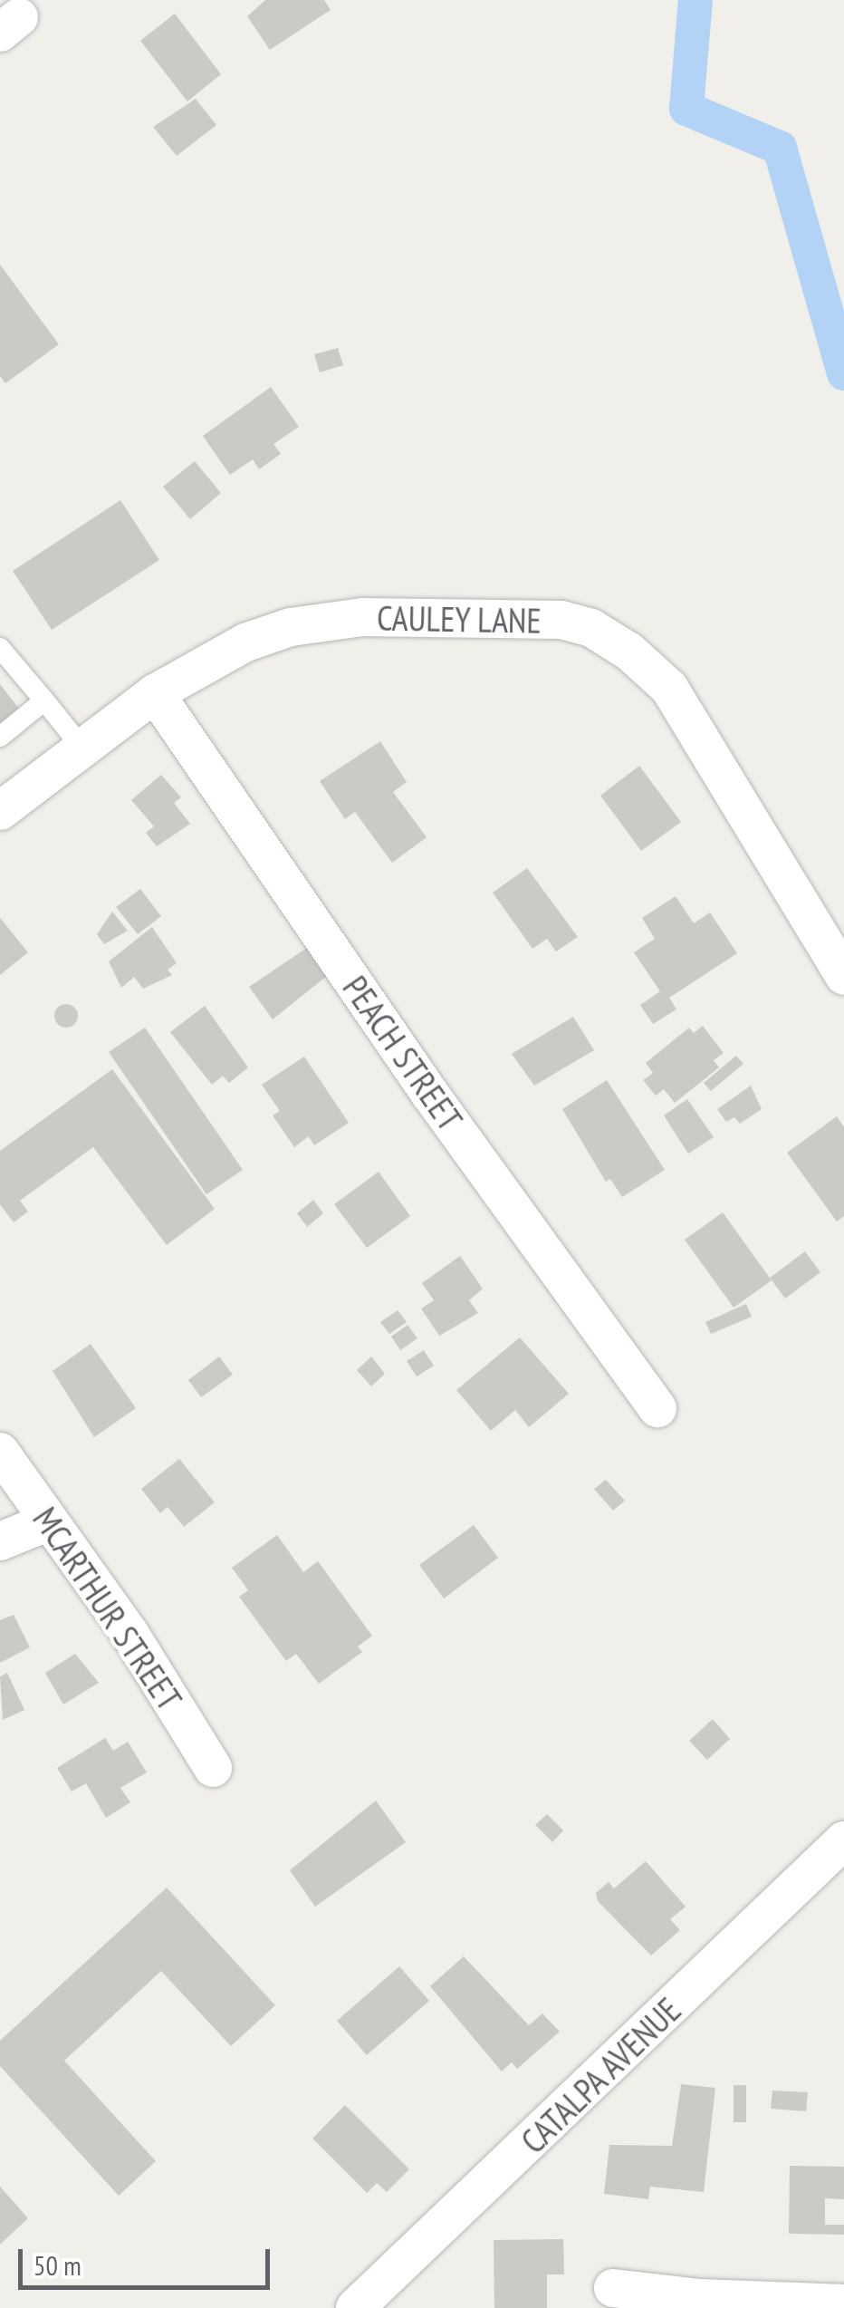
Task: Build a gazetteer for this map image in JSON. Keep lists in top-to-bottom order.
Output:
{
  "streets": {
    "street": [
      "CAULEY LANE",
      "PEACH STREET",
      "MCARTHUR STREET",
      "CATALPA AVENUE"
    ]
  },
  "crossings": [
    ["CAULEY LANE", "PEACH STREET"]
  ],
  "scale_bar": "50 m"
}
